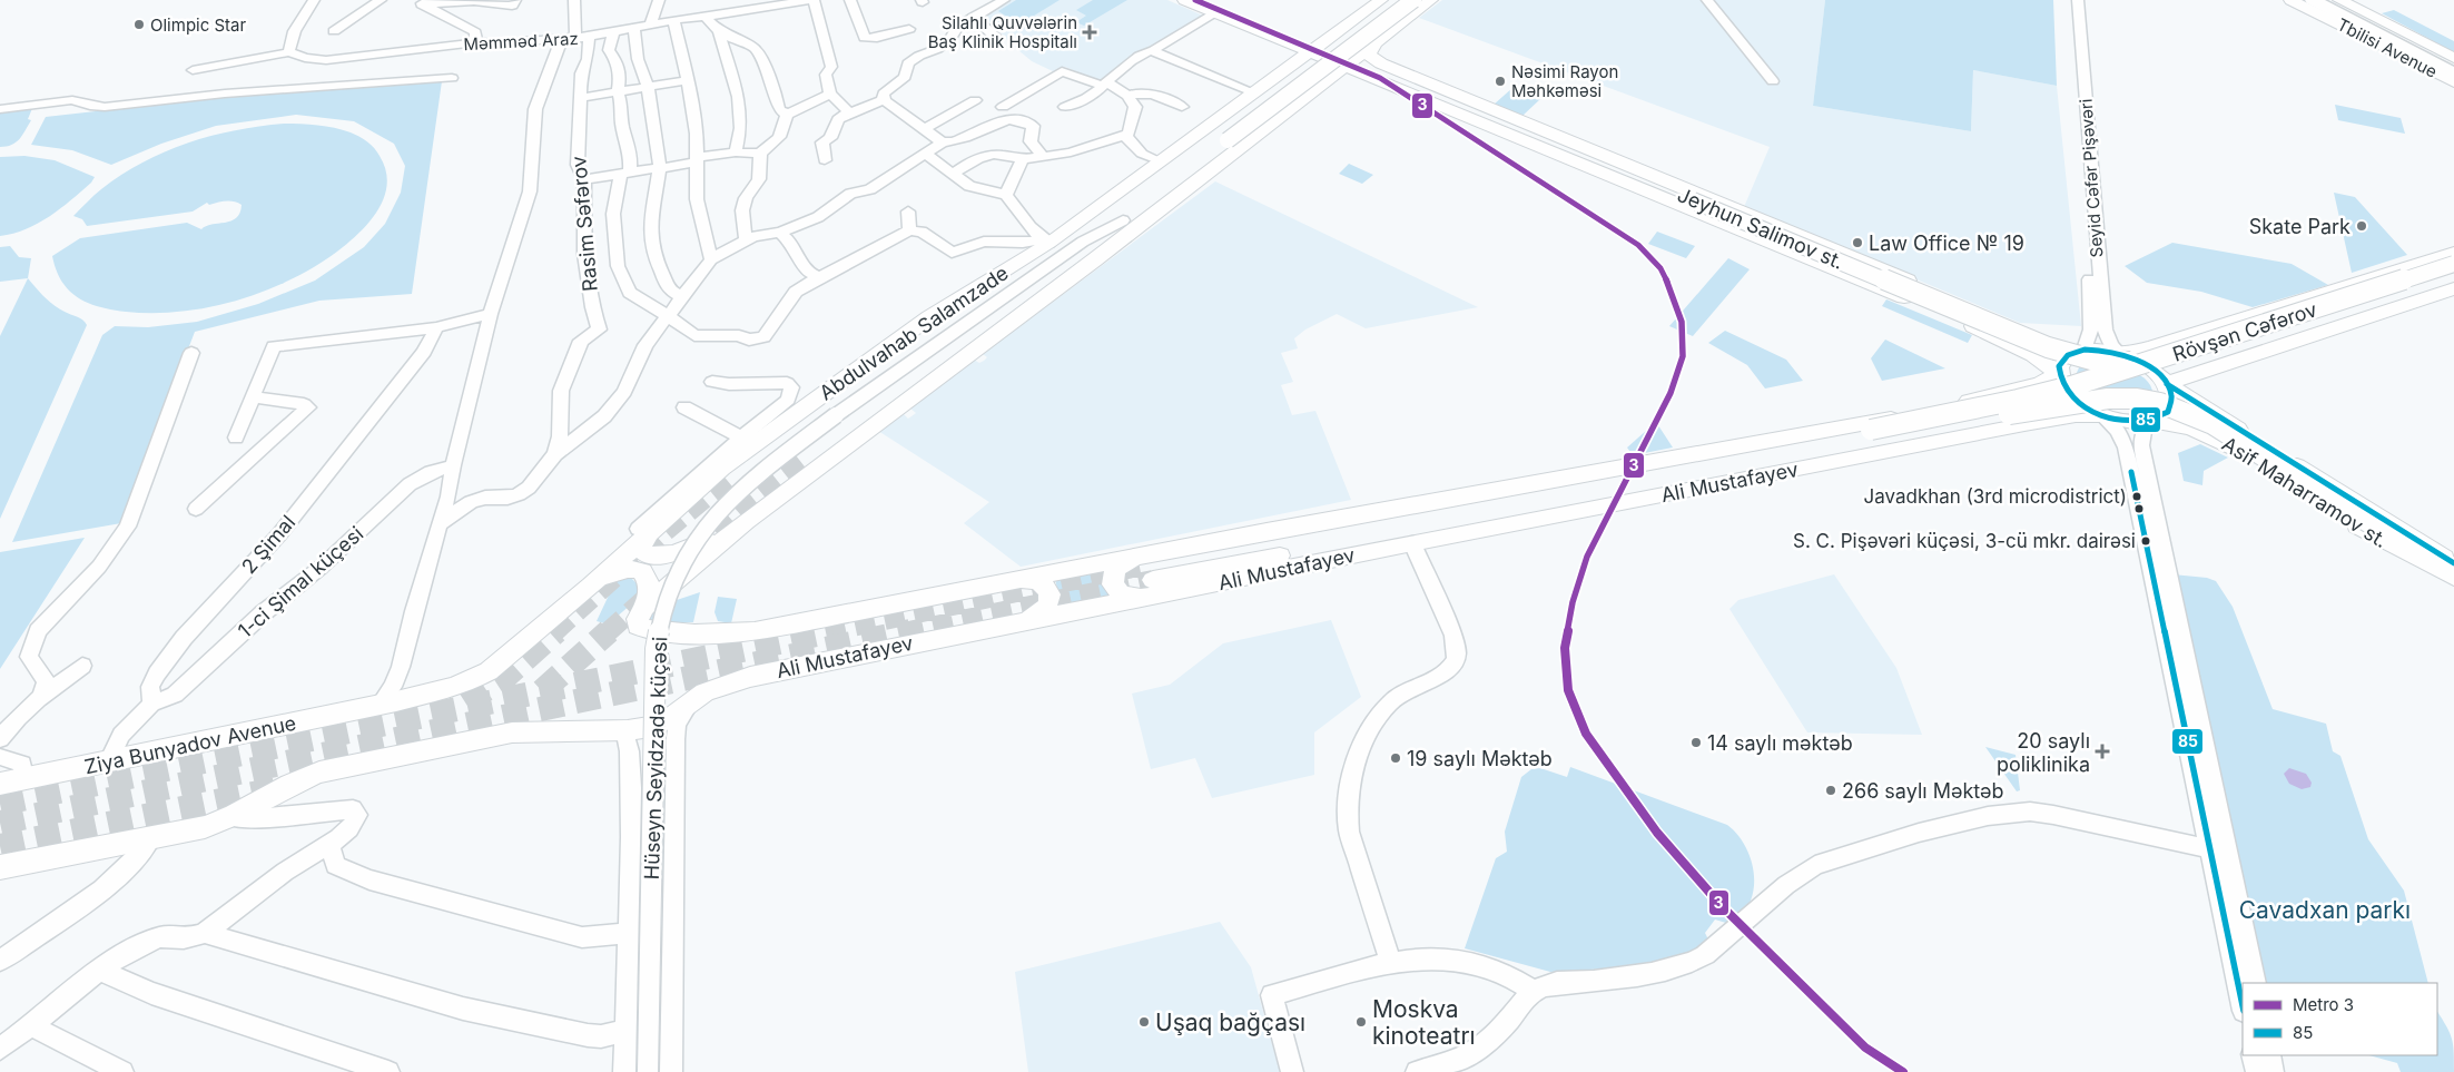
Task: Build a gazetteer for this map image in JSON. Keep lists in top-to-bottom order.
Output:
{
  "streets": {
    "main road": [
      "Tbilisi Avenue",
      "Jeyhun Salimov st.",
      "Rövşən Cəfərov",
      "Abdulvahab Salamzade",
      "Ali Mustafayev",
      "Asif Maharramov st.",
      "Ziya Bunyadov Avenue"
    ],
    "street": [
      "Məmməd Araz",
      "Seyid Cəfər Pişəvəri",
      "Rasim Səfərov",
      "2 Şimal",
      "1-ci Şimal küçesi",
      "Hüseyn Seyidzadə küçəsi"
    ]
  },
  "crossings": [
    ["Məmməd Araz", "Rasim Səfərov"],
    ["Seyid Cəfər Pişəvəri", "Jeyhun Salimov st."],
    ["Seyid Cəfər Pişəvəri", "Asif Maharramov st."],
    ["Jeyhun Salimov st.", "Rövşən Cəfərov"],
    ["Jeyhun Salimov st.", "Ali Mustafayev"],
    ["Jeyhun Salimov st.", "Asif Maharramov st."],
    ["Rövşən Cəfərov", "Ali Mustafayev"],
    ["Ali Mustafayev", "Asif Maharramov st."],
    ["2 Şimal", "1-ci Şimal küçesi"]
  ],
  "parks": ["Cavadxan parkı"],
  "places": {
    "other": [
      "Olimpic Star",
      "Nəsimi Rayon Məhkəməsi",
      "Skate Park",
      "Law Office № 19",
      "Javadkhan (3rd microdistrict)",
      "S. C. Pişəvəri küçəsi, 3-cü mkr. dairəsi",
      "14 saylı məktəb",
      "19 saylı Məktəb",
      "266 saylı Məktəb",
      "Uşaq bağçası",
      "Moskva kinoteatrı"
    ],
    "health": ["Silahlı Quvvələrin Baş Klinik Hospitalı", "20 saylı poliklinika"]
  },
  "lines": ["metro line 3", "transit line 85"],
  "legend": ["Metro 3", "85"]
}
